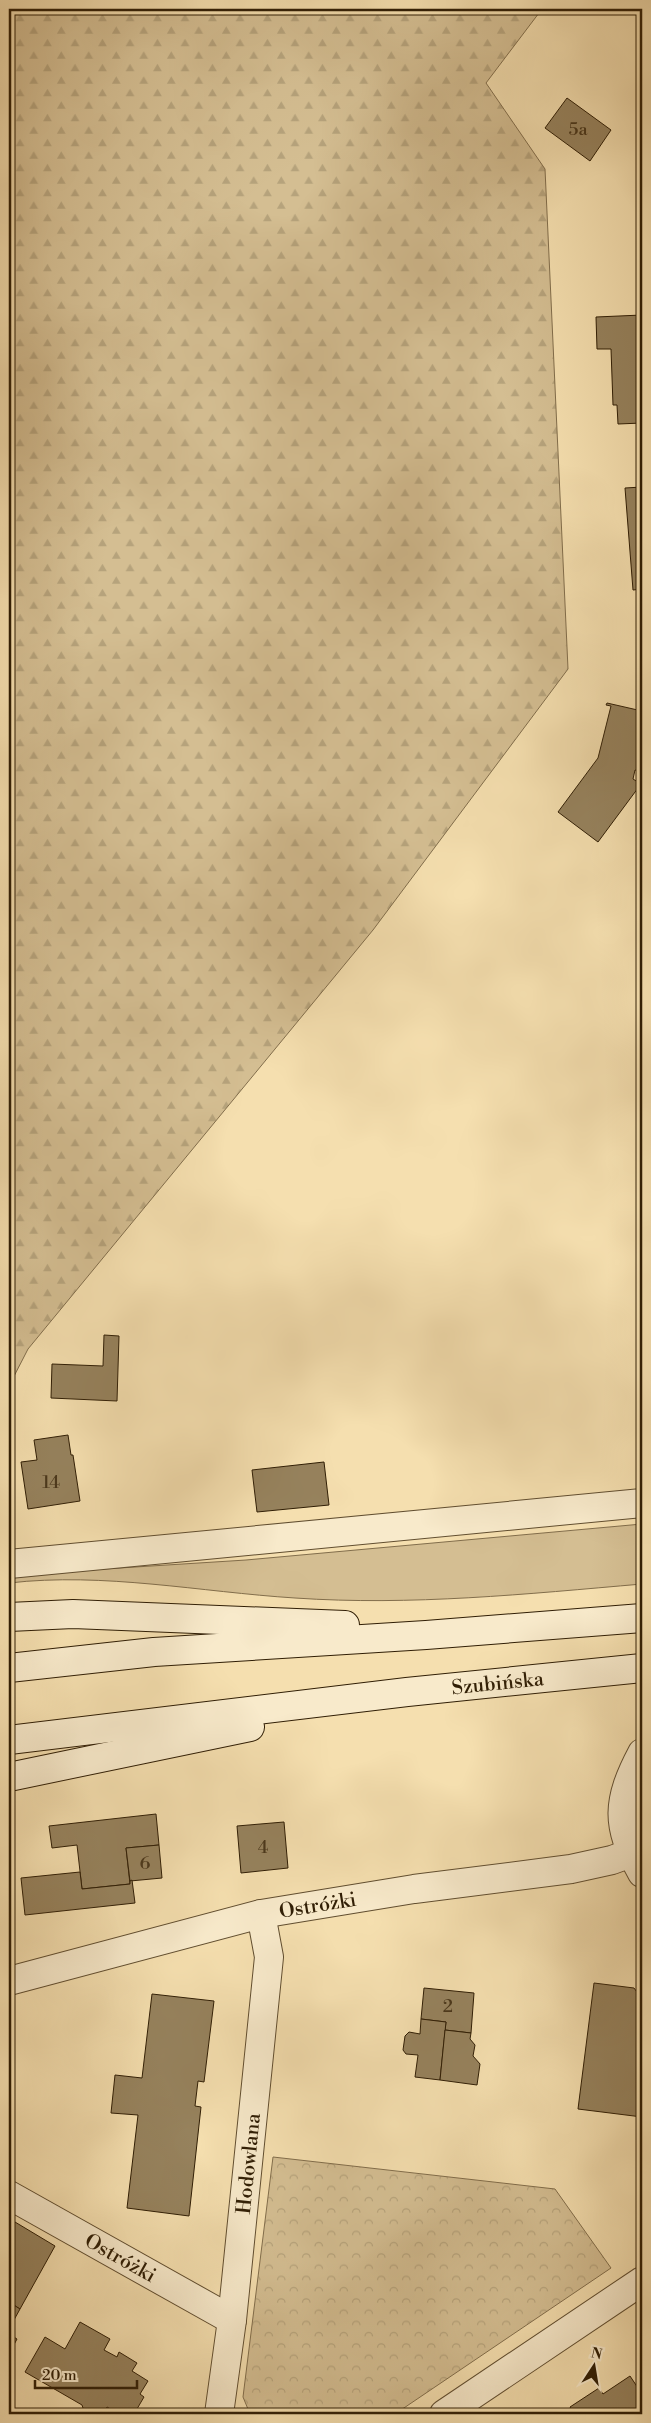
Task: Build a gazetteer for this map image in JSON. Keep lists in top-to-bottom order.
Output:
{
  "streets": {
    "street": ["Szubińska", "Ostróżki", "Hodowlana"]
  },
  "crossings": [
    ["Ostróżki", "Hodowlana"]
  ],
  "house_numbers": [
    "5a",
    "14",
    "4",
    "6",
    "2"
  ],
  "scale_bar": "20 m",
  "north": "top"
}
